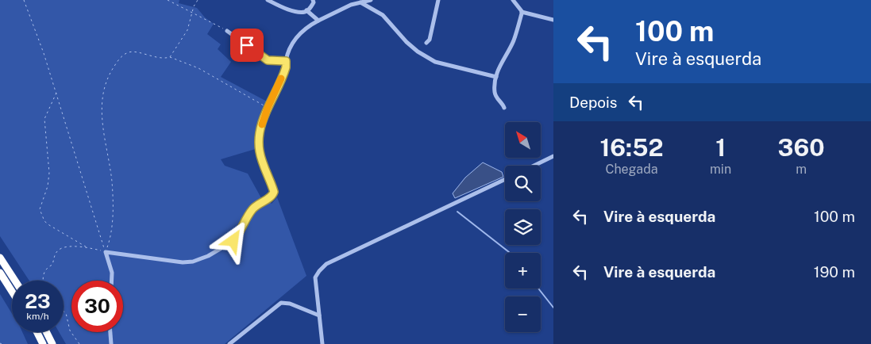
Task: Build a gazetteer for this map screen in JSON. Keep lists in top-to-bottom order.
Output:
{
  "north": "top left",
  "page": {
    "turn": ["100 m", "Vire à esquerda"],
    "then": "Depois",
    "eta": [
      "16:52",
      "Chegada",
      "1",
      "min",
      "360",
      "m"
    ],
    "map_buttons": ["+", "−"],
    "list": [
      {
        "name": "Vire à esquerda",
        "value": "100 m"
      },
      {
        "name": "Vire à esquerda",
        "value": "190 m"
      }
    ],
    "speed": "23 km/h",
    "limit": "30"
  }
}
